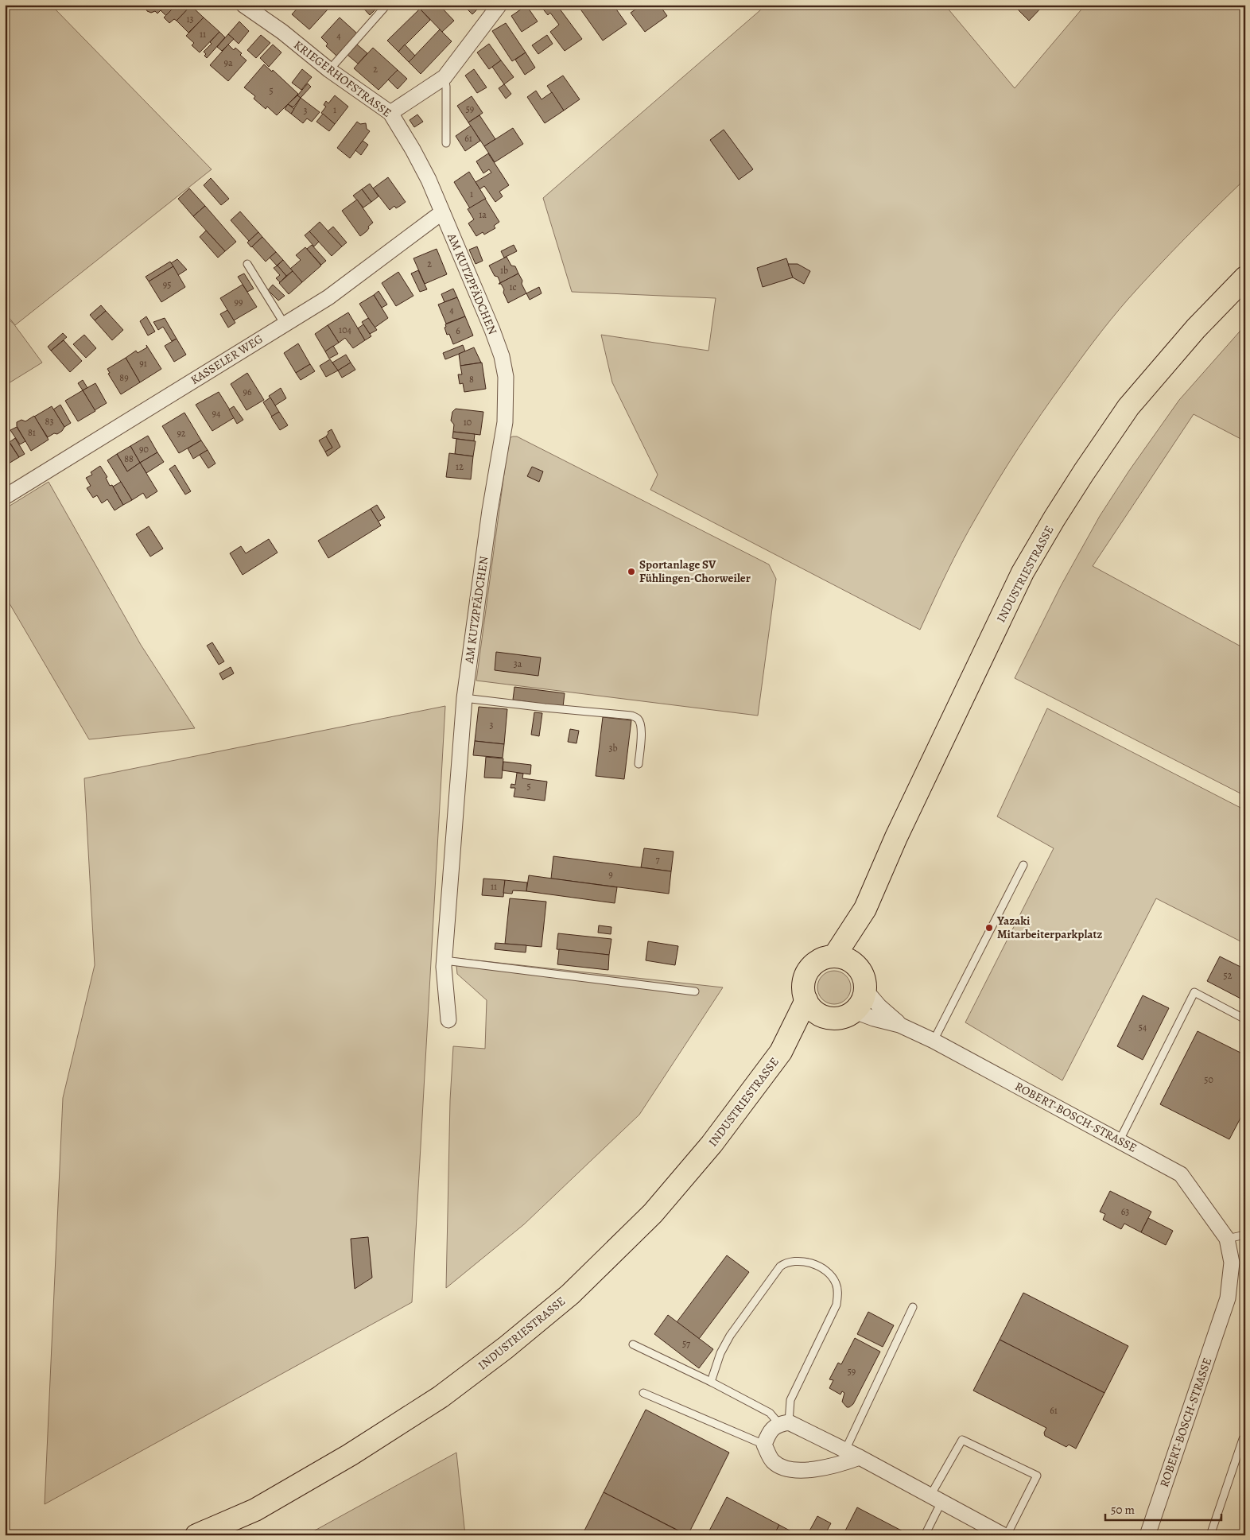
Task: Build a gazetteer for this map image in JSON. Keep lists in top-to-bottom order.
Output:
{
  "streets": {
    "main road": ["INDUSTRIESTRASSE"],
    "street": [
      "KRIEGERHOFSTRASSE",
      "AM KUTZPFÄDCHEN",
      "KASSELER WEG",
      "ROBERT-BOSCH-STRASSE"
    ]
  },
  "crossings": [
    ["KRIEGERHOFSTRASSE", "AM KUTZPFÄDCHEN"],
    ["KRIEGERHOFSTRASSE", "KASSELER WEG"],
    ["AM KUTZPFÄDCHEN", "KASSELER WEG"],
    ["INDUSTRIESTRASSE", "ROBERT-BOSCH-STRASSE"]
  ],
  "places": ["Sportanlage SV Fühlingen-Chorweiler", "Yazaki Mitarbeiterparkplatz"],
  "house_numbers": [
    "13",
    "11",
    "4",
    "9a",
    "2",
    "5",
    "59",
    "1",
    "3",
    "61",
    "1",
    "1a",
    "2",
    "1b",
    "95",
    "1c",
    "99",
    "4",
    "104",
    "6",
    "91",
    "89",
    "8",
    "96",
    "94",
    "83",
    "10",
    "81",
    "92",
    "90",
    "88",
    "12",
    "3a",
    "3",
    "3b",
    "5",
    "7",
    "9",
    "11",
    "52",
    "54",
    "50",
    "63",
    "57",
    "59",
    "61"
  ],
  "scale_bar": "50 m"
}
